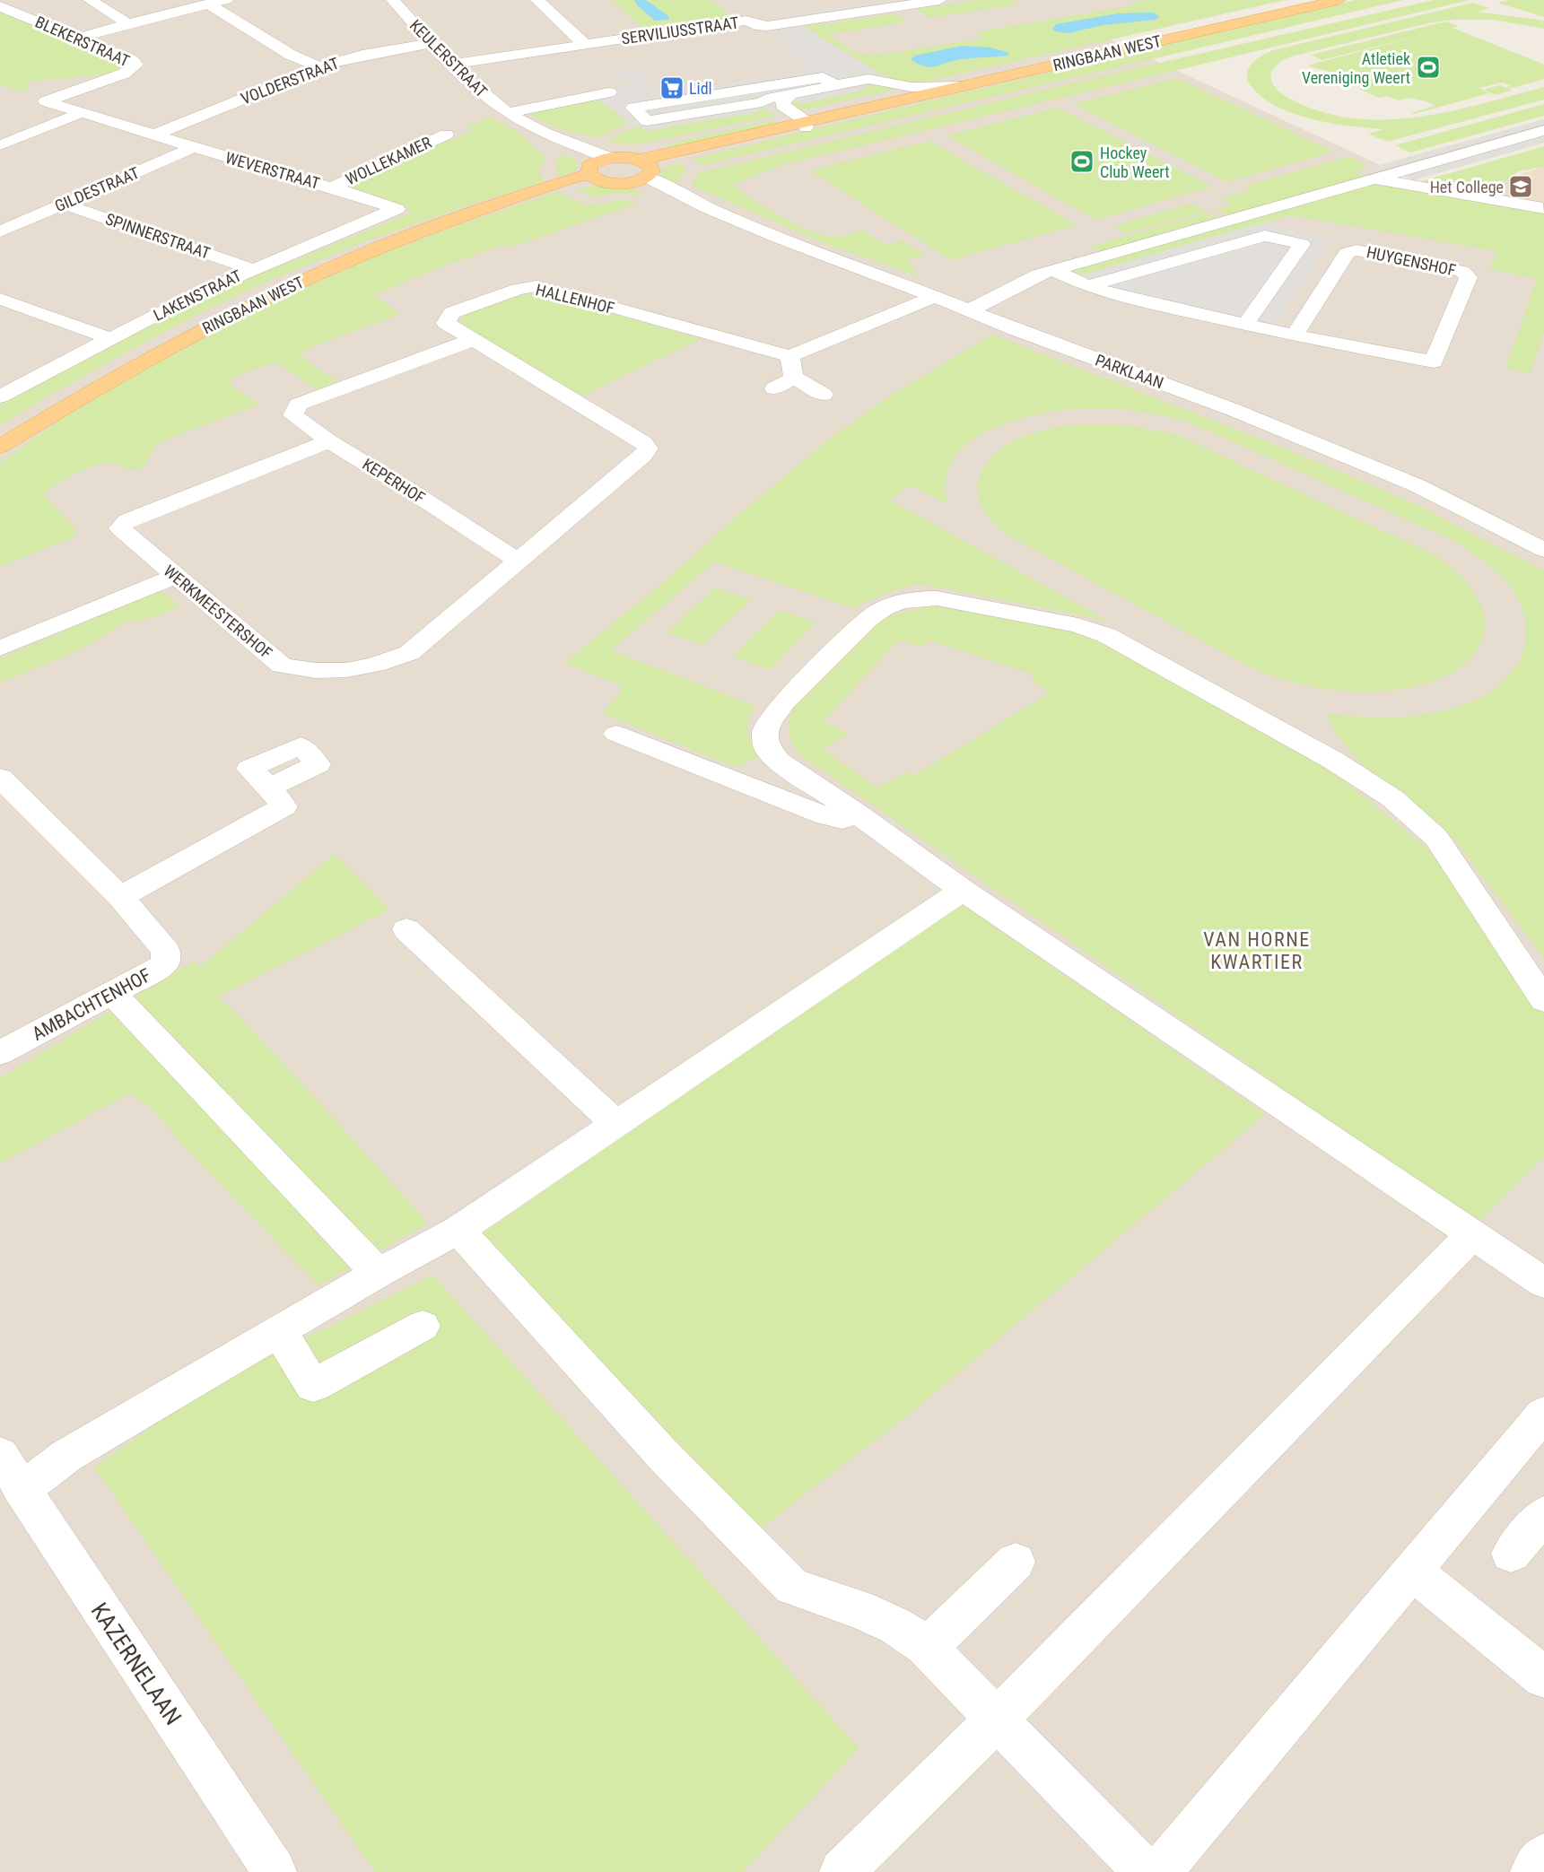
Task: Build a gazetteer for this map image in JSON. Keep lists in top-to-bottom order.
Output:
{
  "streets": {
    "main road": ["RINGBAAN WEST"],
    "street": [
      "SERVILIUSSTRAAT",
      "BLEKERSTRAAT",
      "KEULERSTRAAT",
      "VOLDERSTRAAT",
      "WOLLEKAMER",
      "WEVERSTRAAT",
      "GILDESTRAAT",
      "SPINNERSTRAAT",
      "HUYGENSHOF",
      "LAKENSTRAAT",
      "HALLENHOF",
      "PARKLAAN",
      "KEPERHOF",
      "WERKMEESTERSHOF",
      "AMBACHTENHOF",
      "KAZERNELAAN"
    ]
  },
  "crossings": [
    ["SERVILIUSSTRAAT", "KEULERSTRAAT"],
    ["BLEKERSTRAAT", "WEVERSTRAAT"],
    ["RINGBAAN WEST", "KEULERSTRAAT"],
    ["RINGBAAN WEST", "PARKLAAN"],
    ["KEULERSTRAAT", "VOLDERSTRAAT"],
    ["VOLDERSTRAAT", "WEVERSTRAAT"],
    ["WOLLEKAMER", "WEVERSTRAAT"],
    ["WEVERSTRAAT", "GILDESTRAAT"],
    ["WEVERSTRAAT", "LAKENSTRAAT"],
    ["GILDESTRAAT", "SPINNERSTRAAT"],
    ["SPINNERSTRAAT", "LAKENSTRAAT"],
    ["HALLENHOF", "KEPERHOF"],
    ["HALLENHOF", "WERKMEESTERSHOF"],
    ["KEPERHOF", "WERKMEESTERSHOF"]
  ],
  "districts": ["VAN HORNE KWARTIER"],
  "places": {
    "sports": ["Atletiek Vereniging Weert", "Hockey Club Weert"],
    "supermarket": ["Lidl"],
    "school or university": ["Het College"]
  }
}
